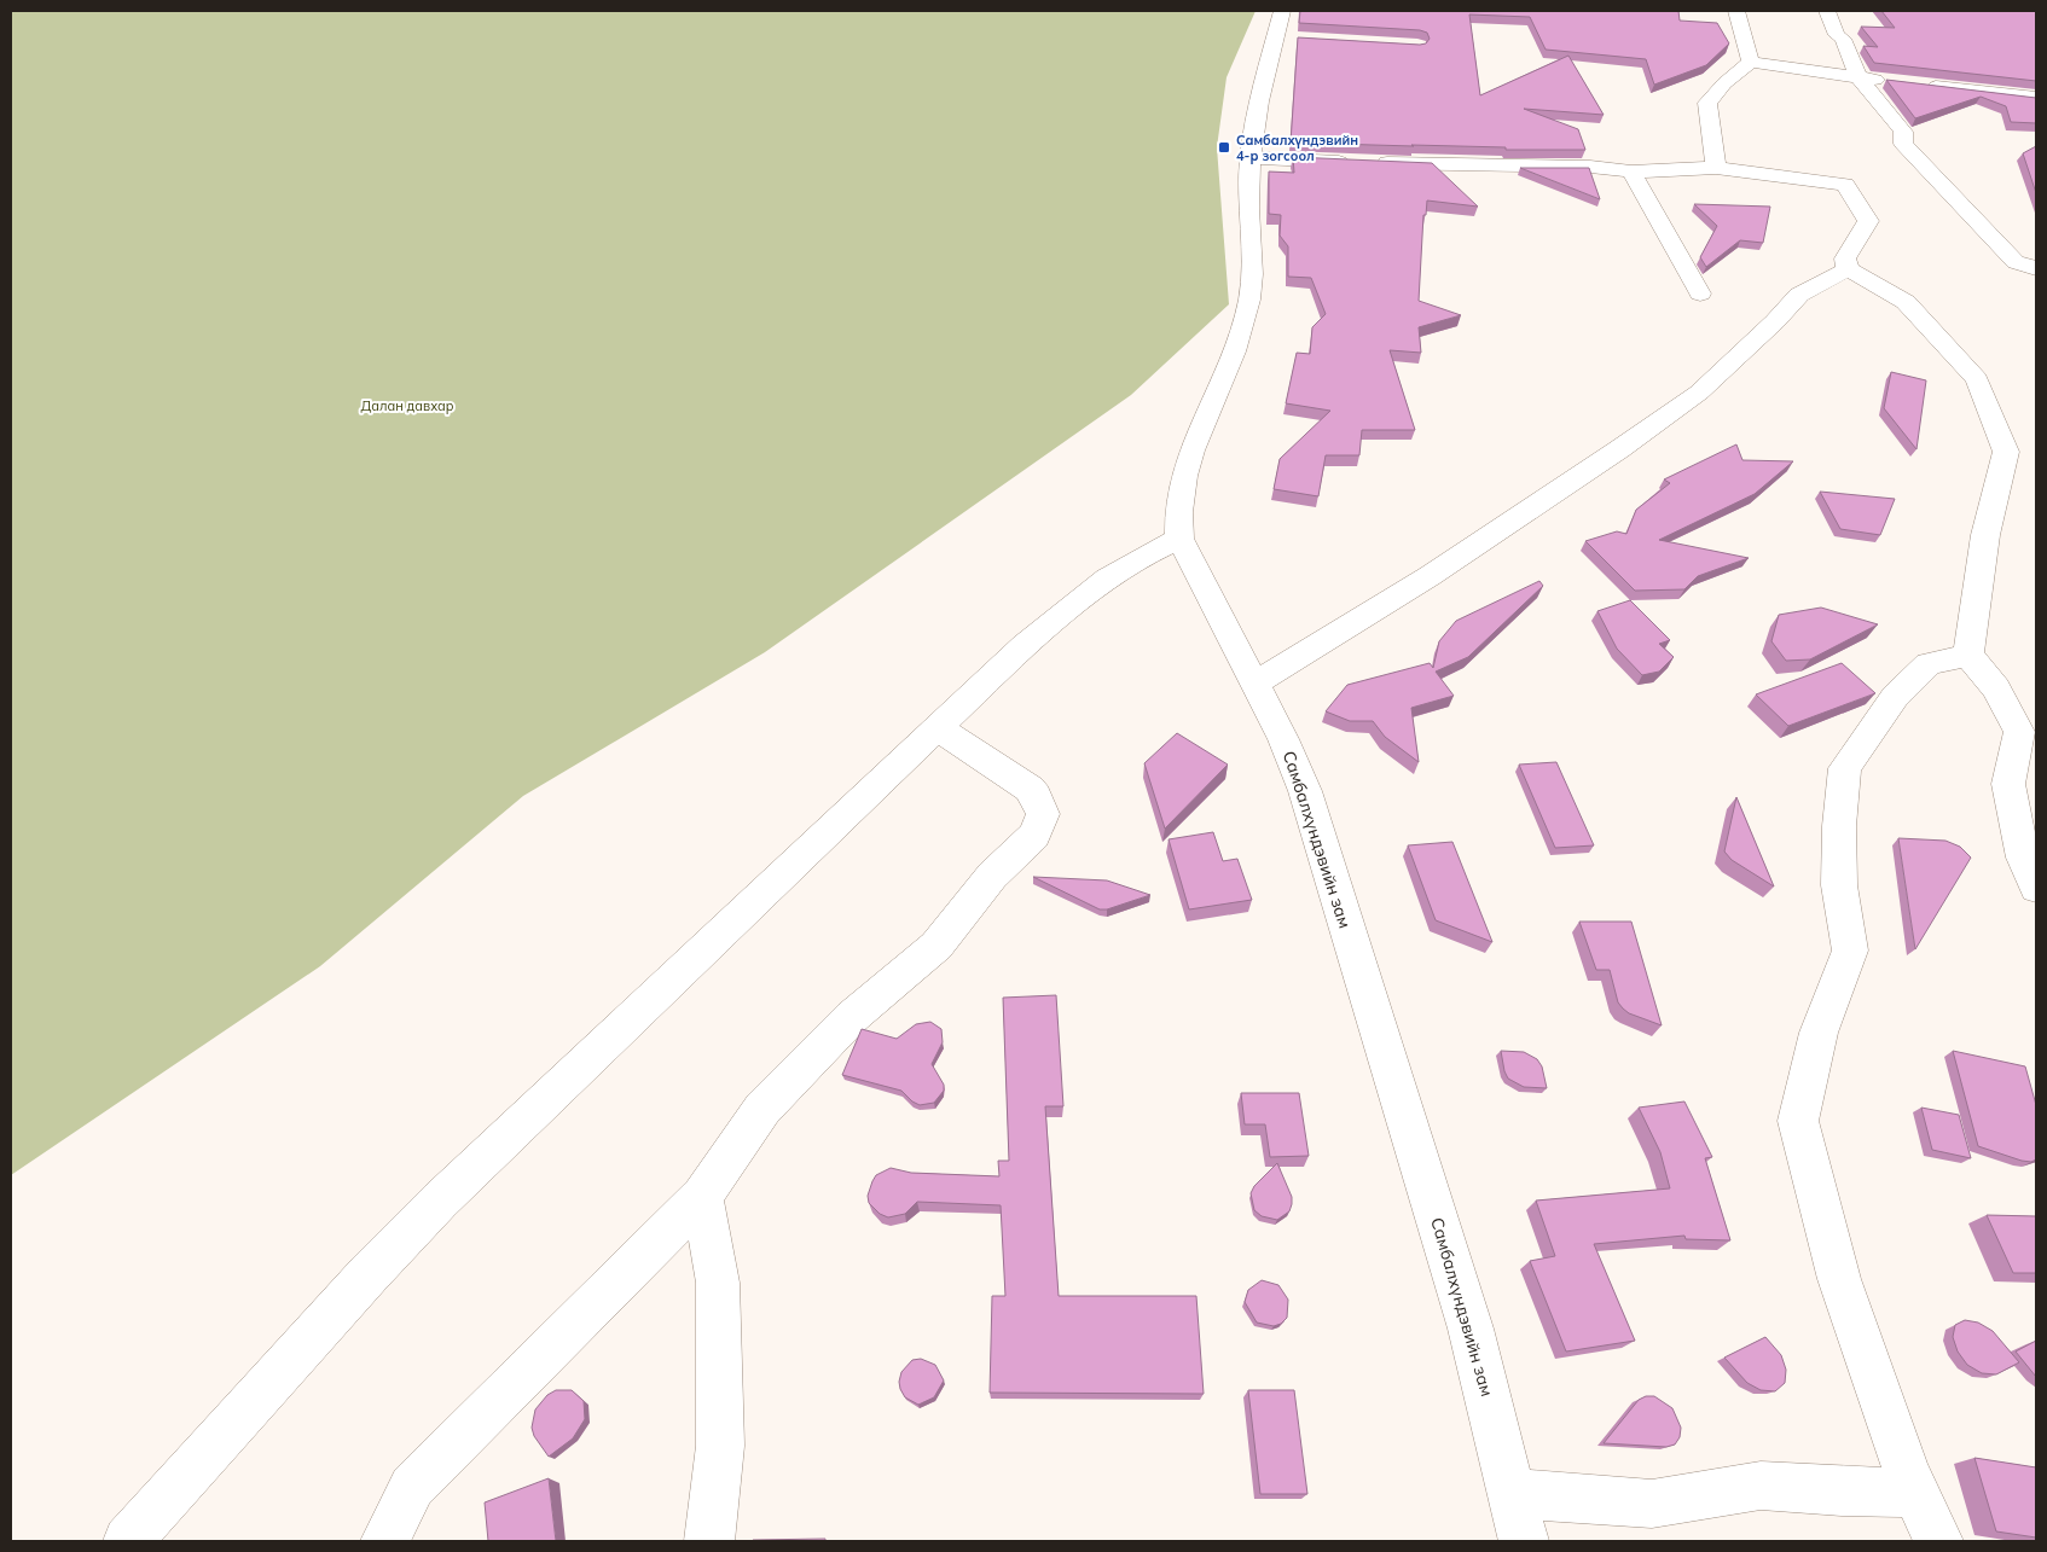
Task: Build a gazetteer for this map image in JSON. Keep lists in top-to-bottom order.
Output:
{
  "streets": {
    "street": ["Самбалхүндэвийн зам"]
  },
  "parks": ["Далан давхар"],
  "places": {
    "transit": ["Самбалхүндэвийн 4-р зогсоол"]
  }
}
